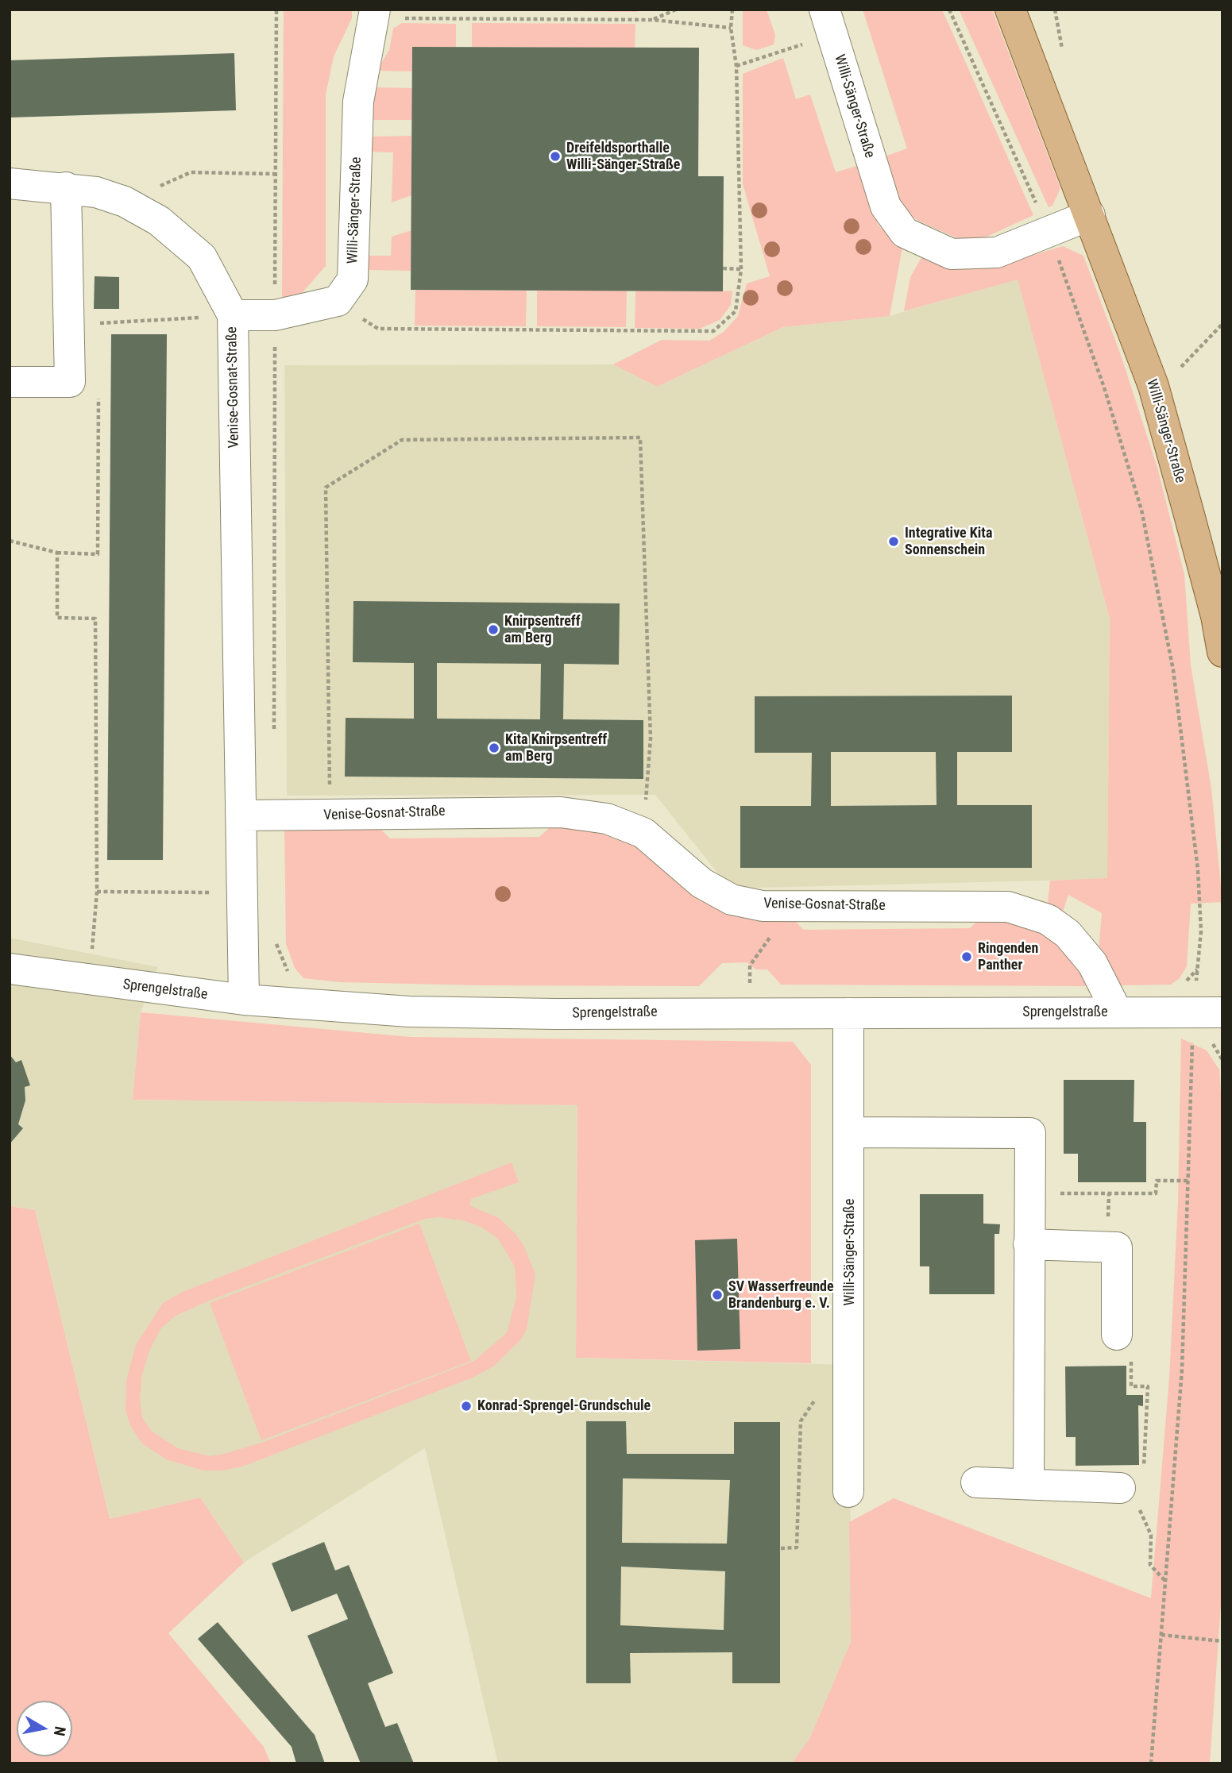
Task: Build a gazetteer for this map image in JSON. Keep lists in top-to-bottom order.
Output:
{
  "streets": {
    "main road": ["Willi-Sänger-Straße"],
    "street": ["Venise-Gosnat-Straße", "Sprengelstraße"]
  },
  "crossings": [
    ["Willi-Sänger-Straße", "Sprengelstraße"],
    ["Venise-Gosnat-Straße", "Sprengelstraße"]
  ],
  "places": [
    "Dreifeldsporthalle Willi-Sänger-Straße",
    "Integrative Kita Sonnenschein",
    "Knirpsentreff am Berg",
    "Kita Knirpsentreff am Berg",
    "Ringenden Panther",
    "SV Wasserfreunde Brandenburg e. V.",
    "Konrad-Sprengel-Grundschule"
  ],
  "north": "right"
}
